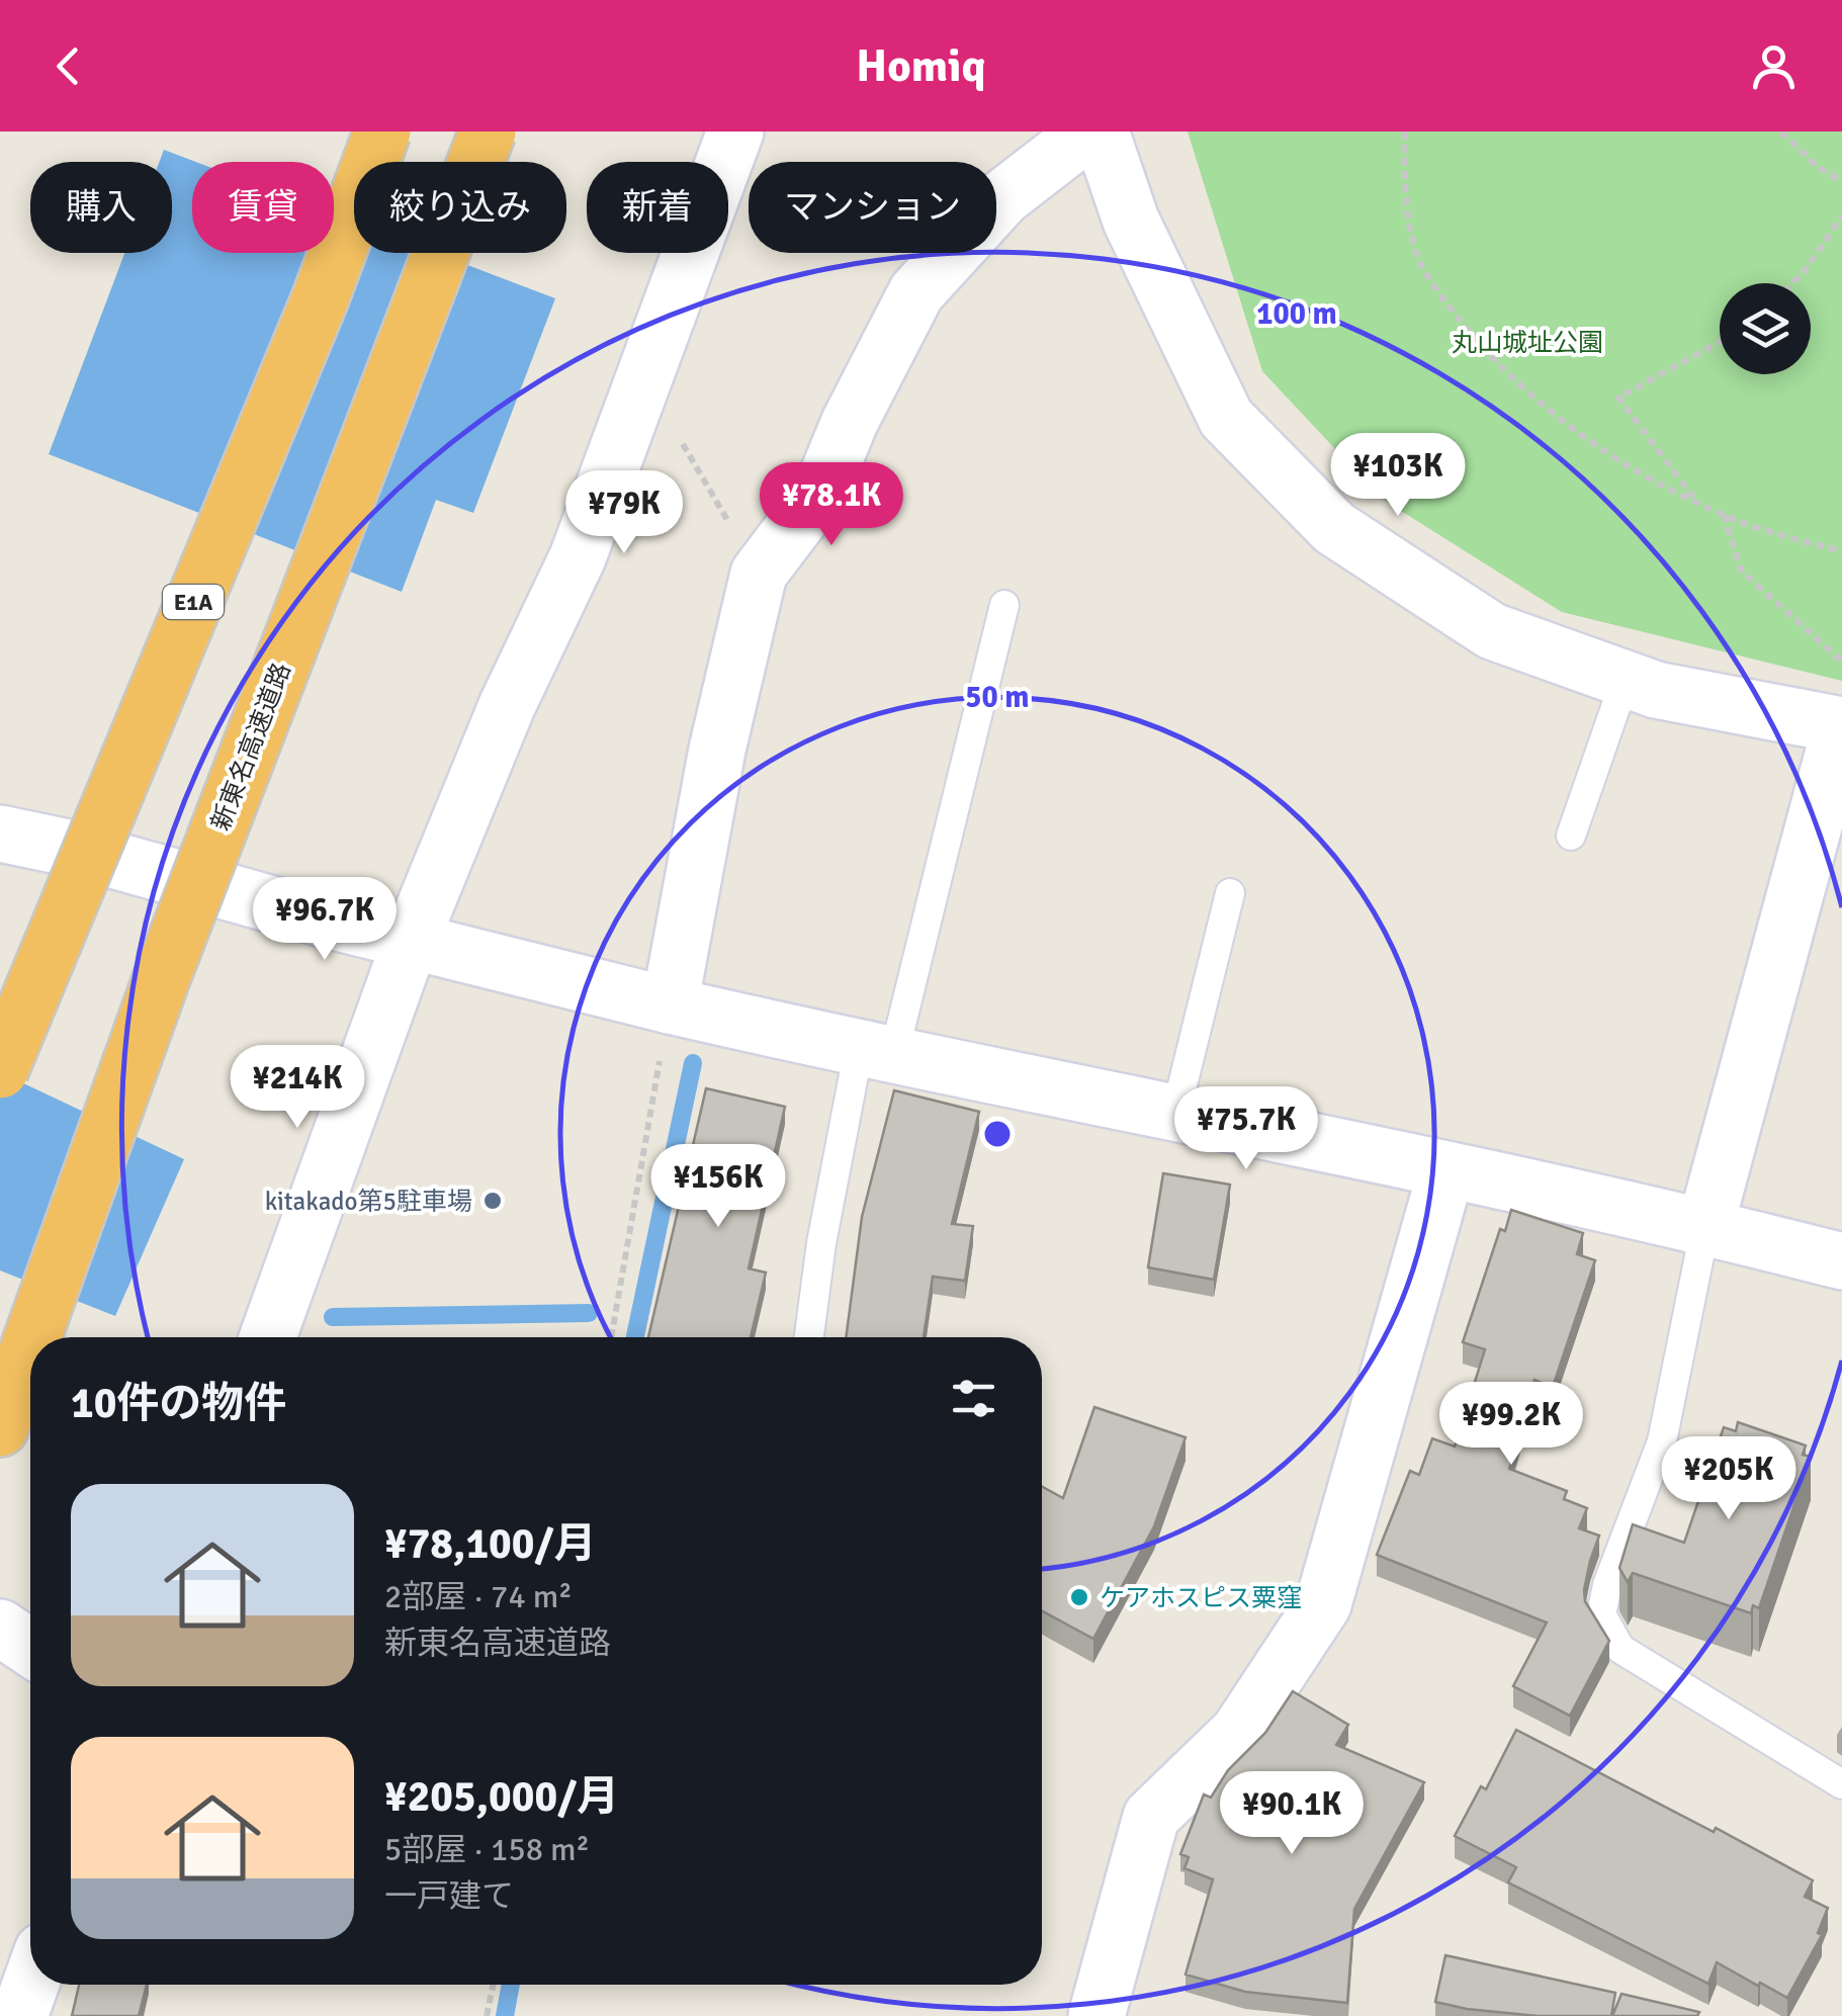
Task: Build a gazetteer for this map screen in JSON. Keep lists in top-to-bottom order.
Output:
{
  "streets": {
    "highway": ["E1A", "新東名高速道路"]
  },
  "parks": ["丸山城址公園"],
  "places": ["kitakado第5駐車場", "ケアホスピス粟窪"],
  "page": {
    "header": "Homiq",
    "chip": [
      "購入",
      "賃貸",
      "絞り込み",
      "新着",
      "マンション"
    ],
    "price": [
      "¥103K",
      "¥78.1K",
      "¥79K",
      "¥96.7K",
      "¥214K",
      "¥75.7K",
      "¥156K",
      "¥99.2K",
      "¥205K",
      "¥90.1K"
    ],
    "heading": "10件の物件",
    "list": [
      {
        "name": "¥78,100/月",
        "note": "2部屋 · 74 m² · 新東名高速道路"
      },
      {
        "name": "¥205,000/月",
        "note": "5部屋 · 158 m² · 一戸建て"
      }
    ]
  },
  "rings": ["100 m", "50 m"]
}
